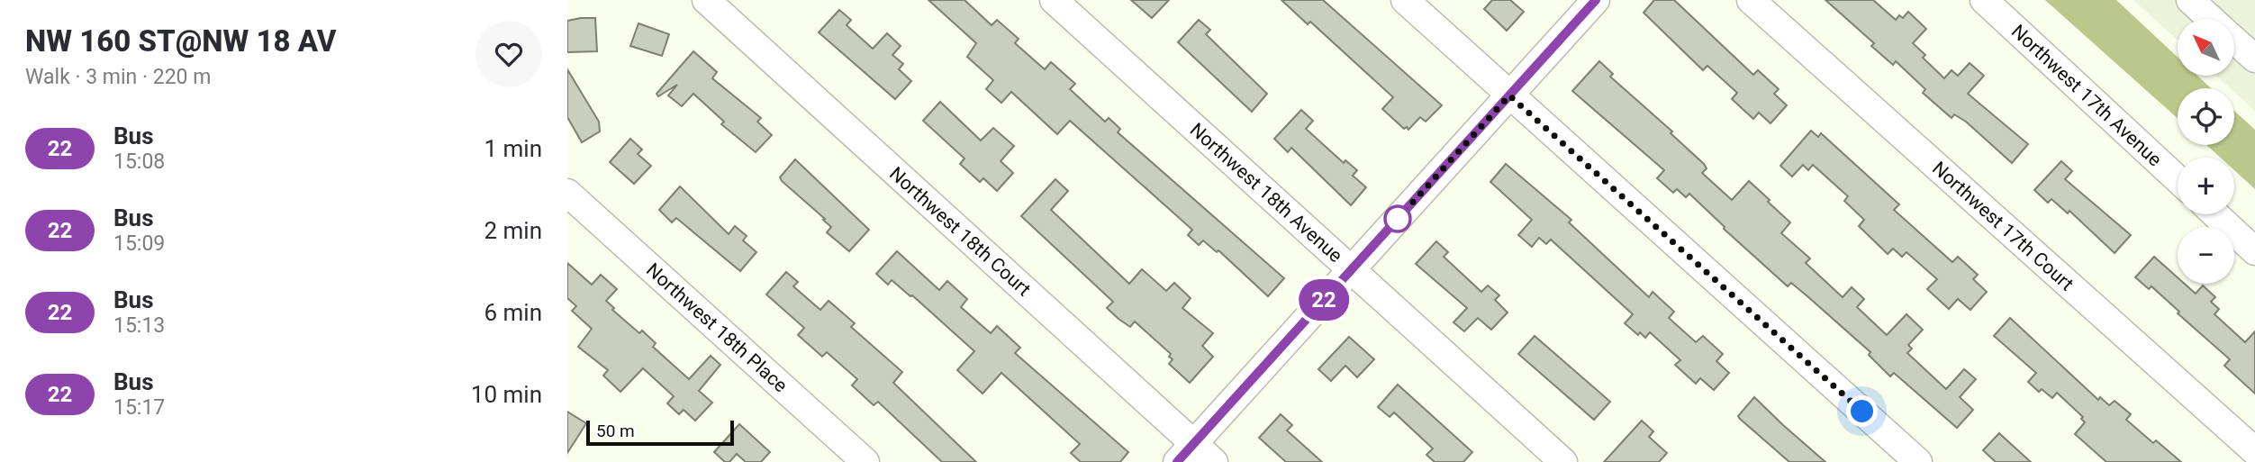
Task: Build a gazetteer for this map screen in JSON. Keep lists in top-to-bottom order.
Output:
{
  "streets": {
    "street": [
      "Northwest 17th Avenue",
      "Northwest 18th Avenue",
      "Northwest 17th Court",
      "Northwest 18th Court",
      "Northwest 18th Place"
    ]
  },
  "lines": ["bus line 22"],
  "scale_bar": "50 m",
  "north": "top left",
  "page": {
    "heading": ["NW 160 ST@NW 18 AV", "Walk · 3 min · 220 m"],
    "on_map": "22",
    "map_buttons": ["+", "−"],
    "list": [
      {
        "mark": "22",
        "name": "Bus",
        "note": "15:08",
        "value": "1 min"
      },
      {
        "mark": "22",
        "name": "Bus",
        "note": "15:09",
        "value": "2 min"
      },
      {
        "mark": "22",
        "name": "Bus",
        "note": "15:13",
        "value": "6 min"
      },
      {
        "mark": "22",
        "name": "Bus",
        "note": "15:17",
        "value": "10 min"
      }
    ],
    "scale": "50 m"
  }
}
